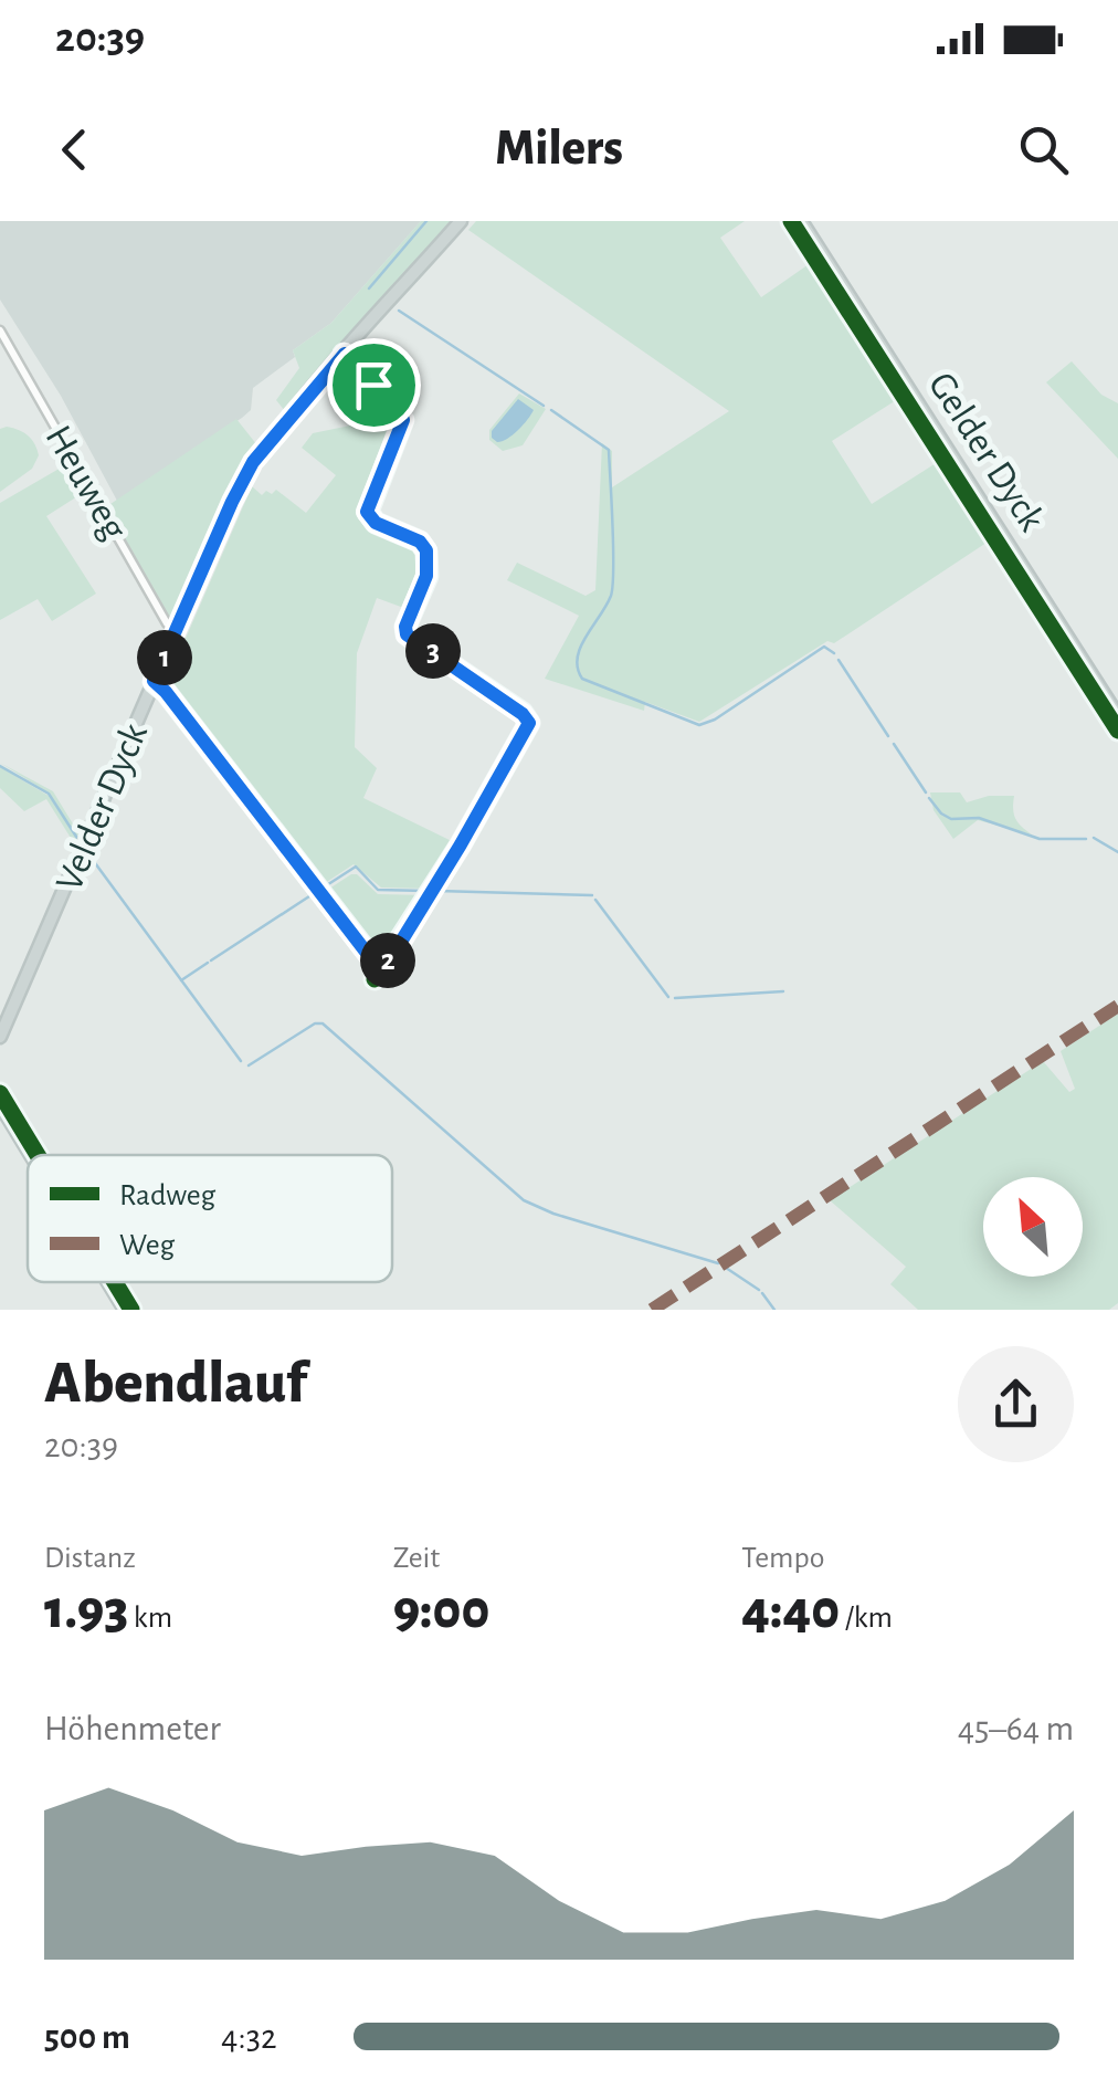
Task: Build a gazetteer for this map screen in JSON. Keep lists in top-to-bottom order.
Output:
{
  "streets": {
    "main road": ["Gelder Dyck", "Velder Dyck"],
    "street": ["Heuweg"]
  },
  "crossings": [
    ["Heuweg", "Velder Dyck"]
  ],
  "legend": ["Radweg", "Weg"],
  "north": "top left",
  "page": {
    "status": "20:39",
    "header": "Milers",
    "pins": ["3", "1", "2"],
    "heading": ["Abendlauf", "20:39"],
    "stats": [
      ["Distanz", "1.93 km"],
      ["Zeit", "9:00"],
      ["Tempo", "4:40 /km"]
    ],
    "chart": ["Höhenmeter", "45–64 m"],
    "list": [
      {
        "name": "500 m",
        "note": "4:32"
      }
    ]
  }
}
